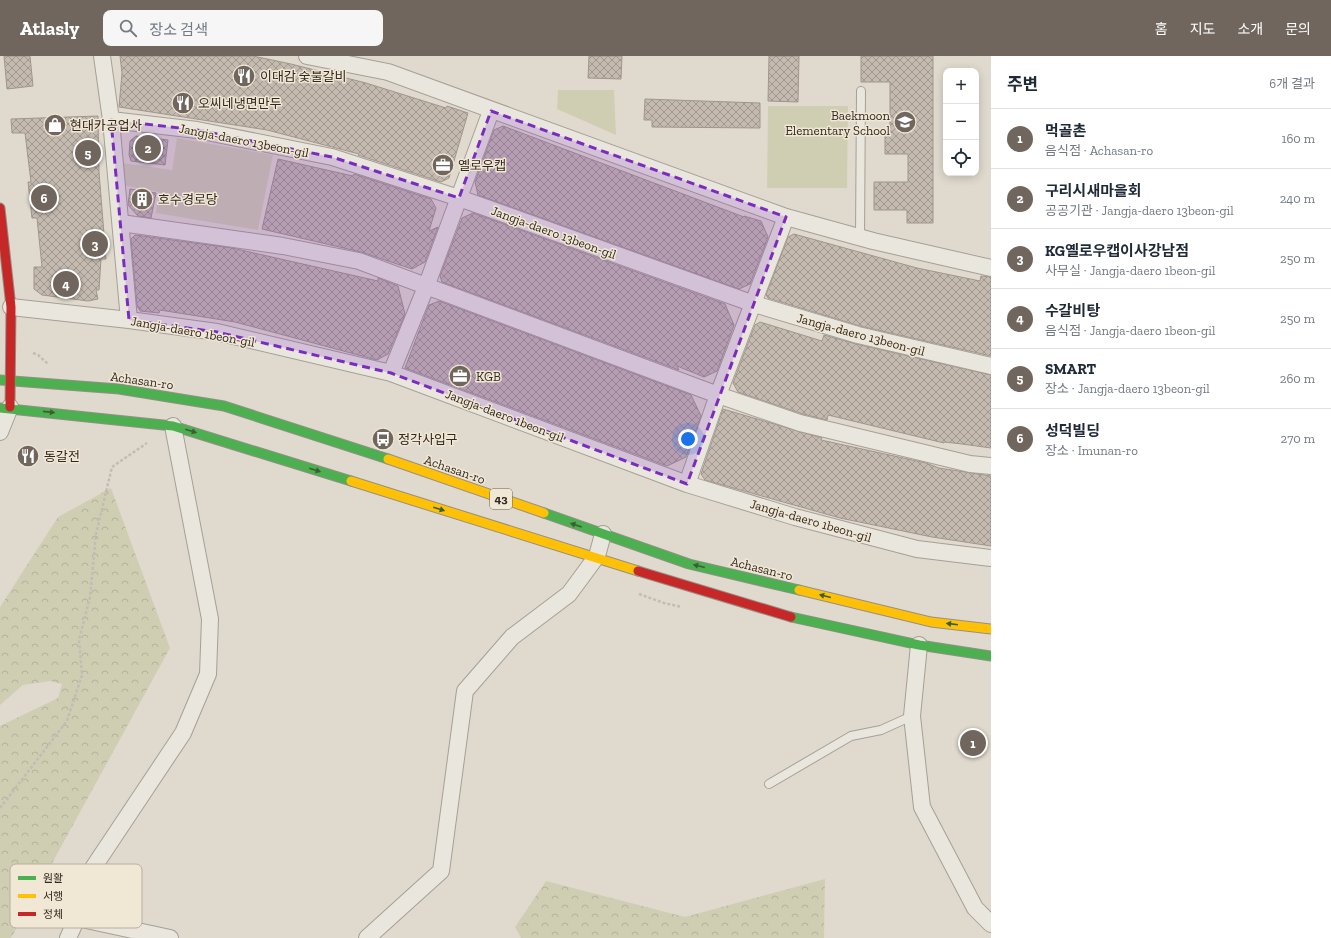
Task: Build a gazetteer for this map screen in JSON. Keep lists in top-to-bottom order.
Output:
{
  "streets": {
    "main road": ["Achasan-ro", "43"],
    "street": ["Jangja-daero 13beon-gil", "Jangja-daero 1beon-gil"]
  },
  "places": {
    "restaurant": ["이대감 숯불갈비", "오씨네냉면만두", "동갈전"],
    "school or university": ["Baekmoon Elementary School"],
    "shop": ["현대카공업사"],
    "office": ["옐로우캡", "KGB"],
    "building": ["호수경로당"],
    "bus stop": ["정각사입구"]
  },
  "legend": ["원활", "서행", "정체"],
  "page": {
    "header": "Atlasly",
    "search": "장소 검색",
    "nav": [
      "홈",
      "지도",
      "소개",
      "문의"
    ],
    "heading": ["주변", "6개 결과"],
    "map_buttons": ["+", "−"],
    "list": [
      {
        "mark": "1",
        "name": "먹골촌",
        "note": "음식점 · Achasan-ro",
        "value": "160 m"
      },
      {
        "mark": "2",
        "name": "구리시새마을회",
        "note": "공공기관 · Jangja-daero 13beon-gil",
        "value": "240 m"
      },
      {
        "mark": "3",
        "name": "KG옐로우캡이사강남점",
        "note": "사무실 · Jangja-daero 1beon-gil",
        "value": "250 m"
      },
      {
        "mark": "4",
        "name": "수갈비탕",
        "note": "음식점 · Jangja-daero 1beon-gil",
        "value": "250 m"
      },
      {
        "mark": "5",
        "name": "SMART",
        "note": "장소 · Jangja-daero 13beon-gil",
        "value": "260 m"
      },
      {
        "mark": "6",
        "name": "성덕빌딩",
        "note": "장소 · Imunan-ro",
        "value": "270 m"
      }
    ],
    "pins": [
      "2",
      "5",
      "6",
      "3",
      "4",
      "1"
    ]
  }
}
